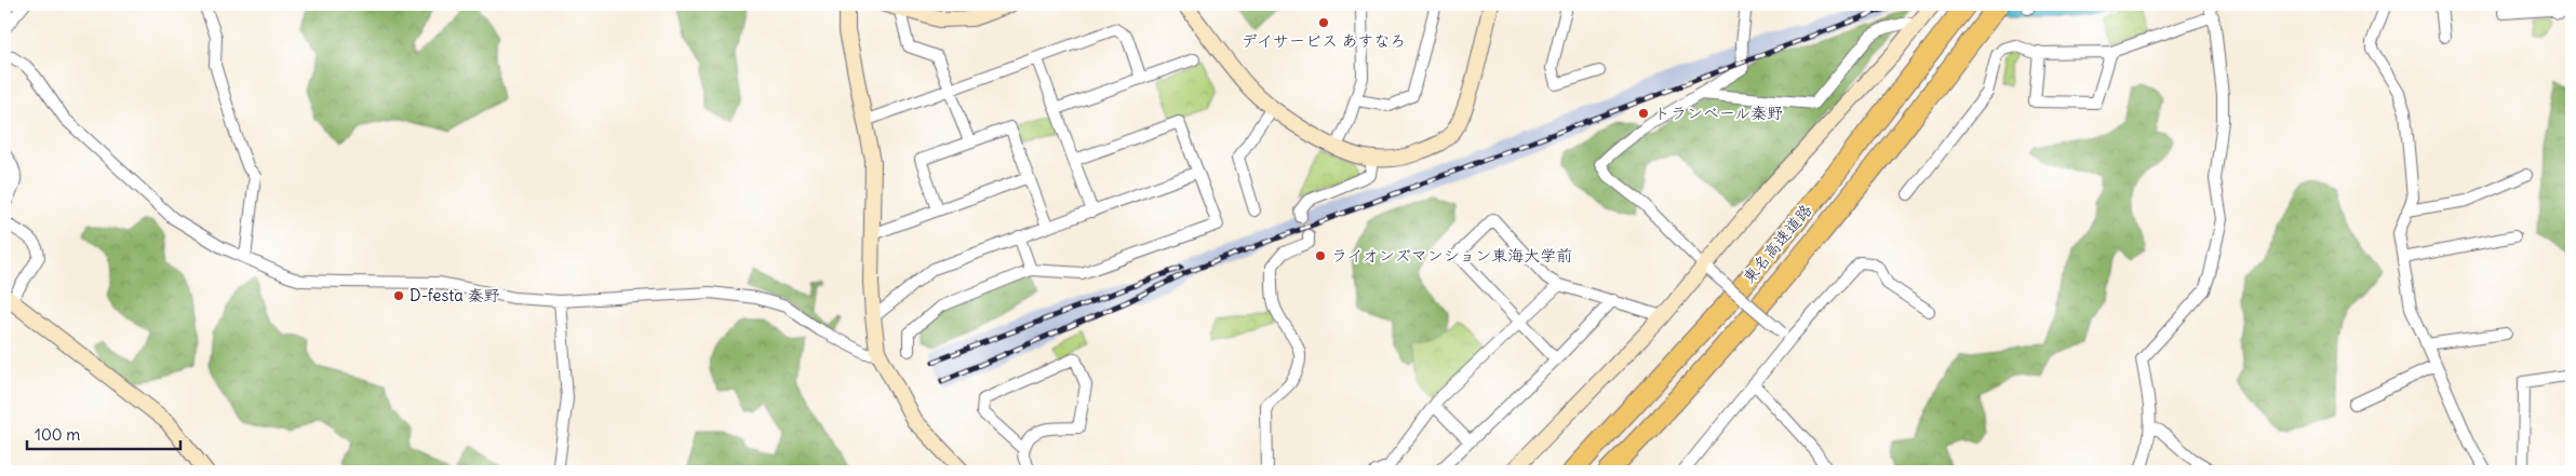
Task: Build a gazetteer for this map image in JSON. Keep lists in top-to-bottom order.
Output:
{
  "streets": {
    "highway": ["東名高速道路"]
  },
  "places": [
    "デイサービス あすなろ",
    "トランベール秦野",
    "ライオンズマンション東海大学前",
    "D-festa 秦野"
  ],
  "scale_bar": "100 m"
}
